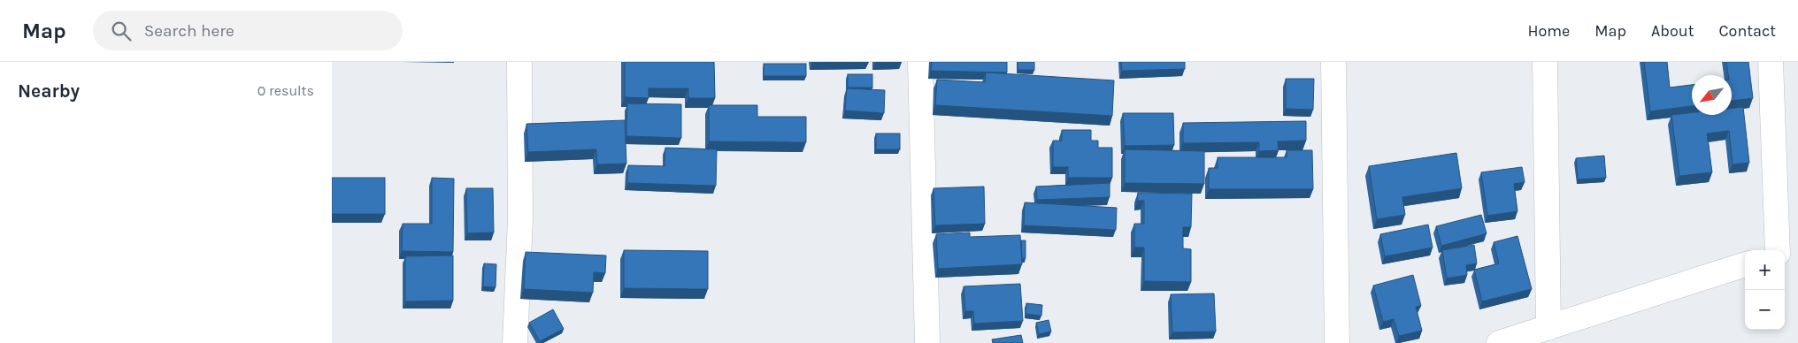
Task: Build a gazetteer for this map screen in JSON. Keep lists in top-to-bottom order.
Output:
{
  "north": "bottom left",
  "page": {
    "header": "Map",
    "search": "Search here",
    "nav": [
      "Home",
      "Map",
      "About",
      "Contact"
    ],
    "heading": ["Nearby", "0 results"],
    "map_buttons": ["+", "−"]
  }
}
